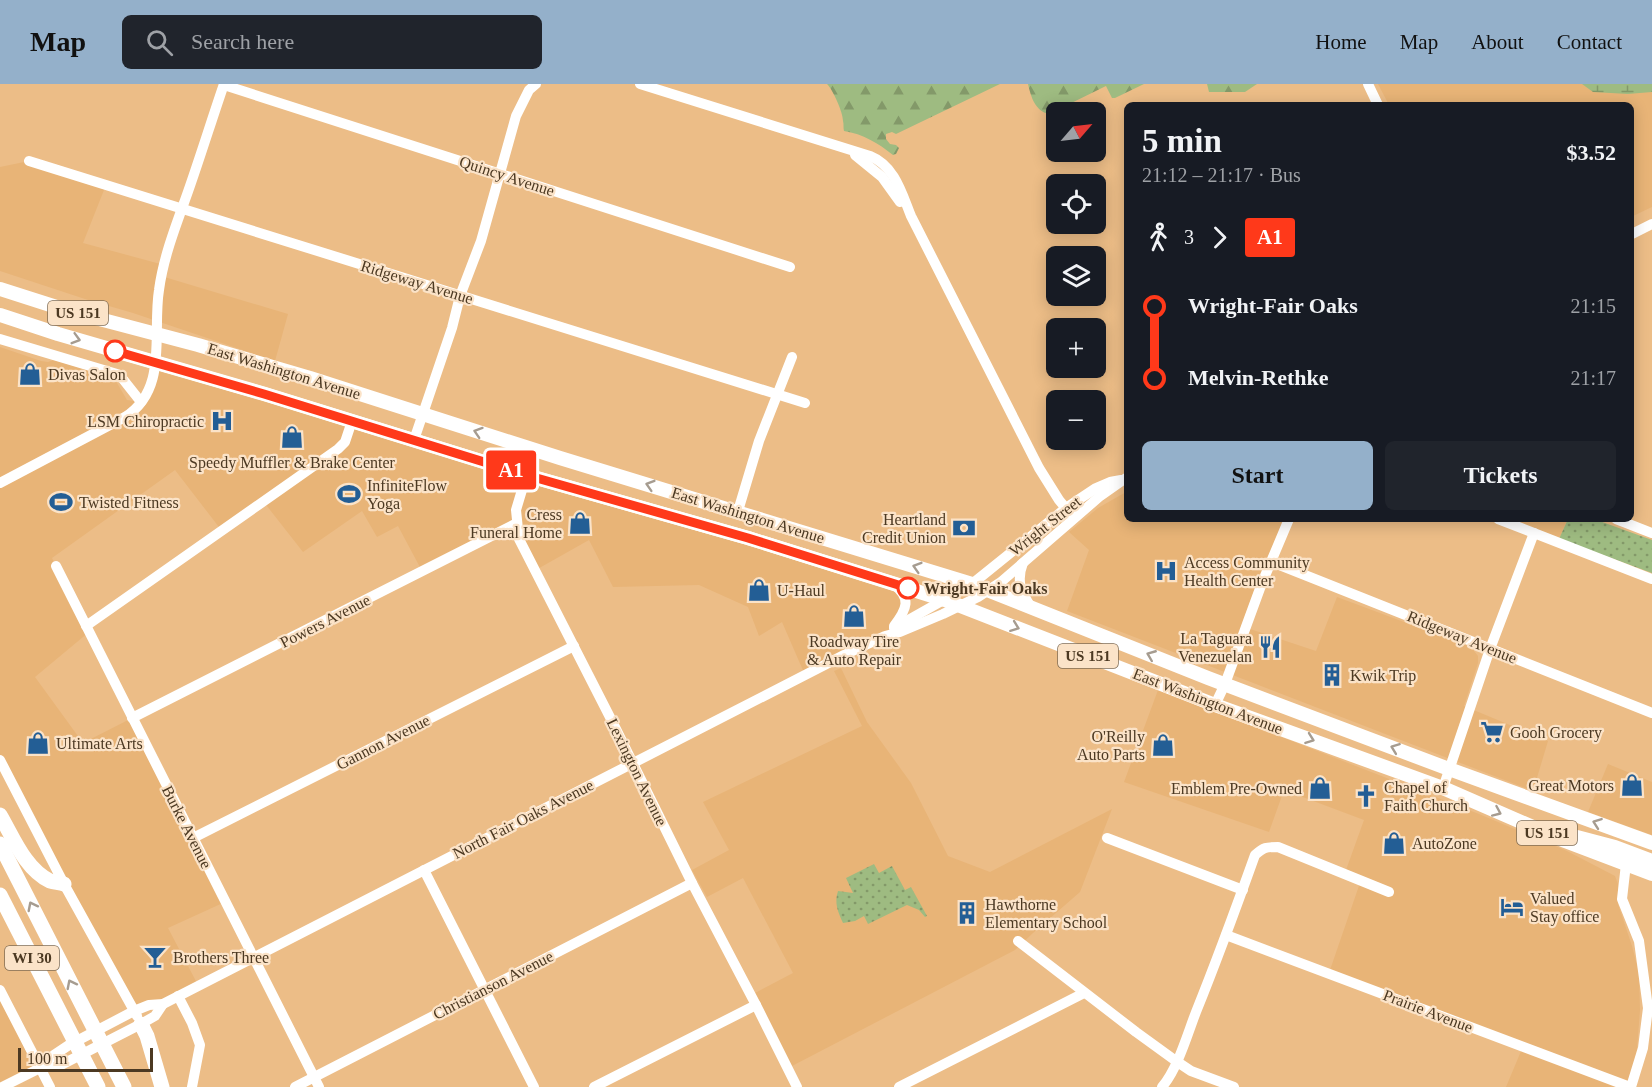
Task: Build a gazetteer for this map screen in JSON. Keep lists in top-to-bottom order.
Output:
{
  "streets": {
    "highway": ["WI 30"],
    "main road": ["US 151", "East Washington Avenue"],
    "street": [
      "Quincy Avenue",
      "Ridgeway Avenue",
      "Wright Street",
      "Powers Avenue",
      "Gannon Avenue",
      "Lexington Avenue",
      "North Fair Oaks Avenue",
      "Burke Avenue",
      "Christianson Avenue",
      "Prairie Avenue"
    ]
  },
  "crossings": [
    ["East Washington Avenue", "Wright Street"],
    ["East Washington Avenue", "Lexington Avenue"],
    ["East Washington Avenue", "North Fair Oaks Avenue"],
    ["Wright Street", "North Fair Oaks Avenue"],
    ["Powers Avenue", "Lexington Avenue"],
    ["Powers Avenue", "Burke Avenue"],
    ["Gannon Avenue", "Lexington Avenue"],
    ["Gannon Avenue", "Burke Avenue"],
    ["Lexington Avenue", "North Fair Oaks Avenue"],
    ["Lexington Avenue", "Christianson Avenue"],
    ["North Fair Oaks Avenue", "Burke Avenue"],
    ["Burke Avenue", "Christianson Avenue"]
  ],
  "places": {
    "shop": [
      "Divas Salon",
      "Speedy Muffler & Brake Center",
      "Cress Funeral Home",
      "U-Haul",
      "Roadway Tire & Auto Repair",
      "Ultimate Arts",
      "O'Reilly Auto Parts",
      "Great Motors",
      "Emblem Pre-Owned",
      "AutoZone"
    ],
    "hospital": ["LSM Chiropractic", "Access Community Health Center"],
    "sports": ["InfiniteFlow Yoga", "Twisted Fitness"],
    "bank": ["Heartland Credit Union"],
    "other": ["Wright-Fair Oaks"],
    "restaurant": ["La Taguara Venezuelan"],
    "building": ["Kwik Trip", "Hawthorne Elementary School"],
    "supermarket": ["Gooh Grocery"],
    "church": ["Chapel of Faith Church"],
    "hotel": ["Valued Stay office"],
    "bar": ["Brothers Three"]
  },
  "lines": ["bus line A1"],
  "scale_bar": "100 m",
  "north": "top right",
  "page": {
    "header": "Map",
    "search": "Search here",
    "nav": [
      "Home",
      "Map",
      "About",
      "Contact"
    ],
    "on_map": "A1",
    "map_buttons": ["+", "−"],
    "heading": ["5 min", "21:12 – 21:17 · Bus", "$3.52"],
    "legs": ["3", "A1"],
    "list": [
      {
        "name": "Wright-Fair Oaks",
        "value": "21:15"
      },
      {
        "name": "Melvin-Rethke",
        "value": "21:17"
      }
    ],
    "buttons": ["Start", "Tickets"],
    "scale": "100 m"
  }
}
